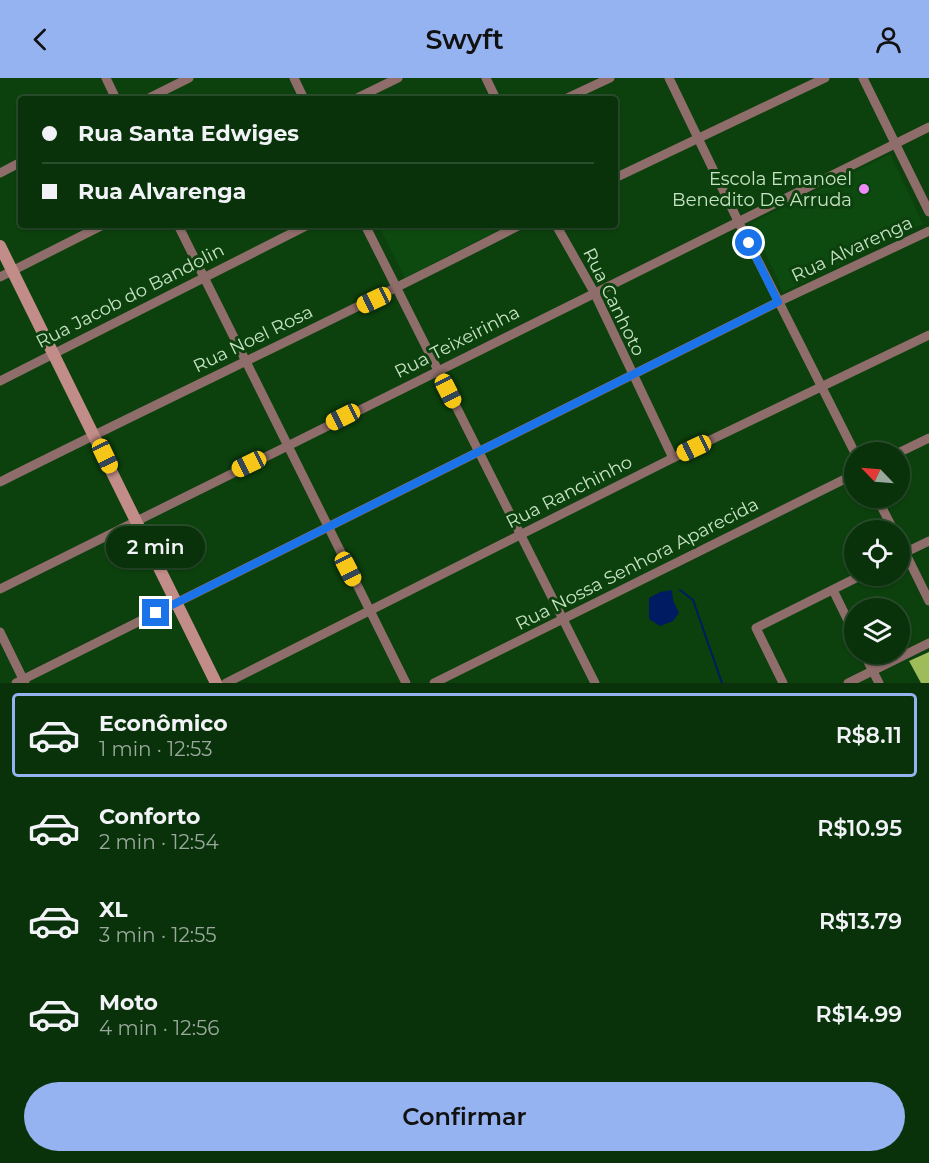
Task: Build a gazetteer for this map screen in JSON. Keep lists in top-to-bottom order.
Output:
{
  "streets": {
    "street": [
      "Rua Alvarenga",
      "Rua Jacob do Bandolin",
      "Rua Canhoto",
      "Rua Noel Rosa",
      "Rua Teixeirinha",
      "Rua Ranchinho",
      "Rua Nossa Senhora Aparecida"
    ]
  },
  "crossings": [
    ["Rua Alvarenga", "Rua Canhoto"],
    ["Rua Canhoto", "Rua Teixeirinha"],
    ["Rua Canhoto", "Rua Ranchinho"]
  ],
  "places": ["Escola Emanoel Benedito De Arruda"],
  "north": "top left",
  "page": {
    "header": "Swyft",
    "banner": ["Rua Santa Edwiges", "Rua Alvarenga"],
    "bubble": "2 min",
    "list": [
      {
        "name": "Econômico",
        "note": "1 min · 12:53",
        "value": "R$8.11"
      },
      {
        "name": "Conforto",
        "note": "2 min · 12:54",
        "value": "R$10.95"
      },
      {
        "name": "XL",
        "note": "3 min · 12:55",
        "value": "R$13.79"
      },
      {
        "name": "Moto",
        "note": "4 min · 12:56",
        "value": "R$14.99"
      }
    ],
    "buttons": "Confirmar"
  }
}
